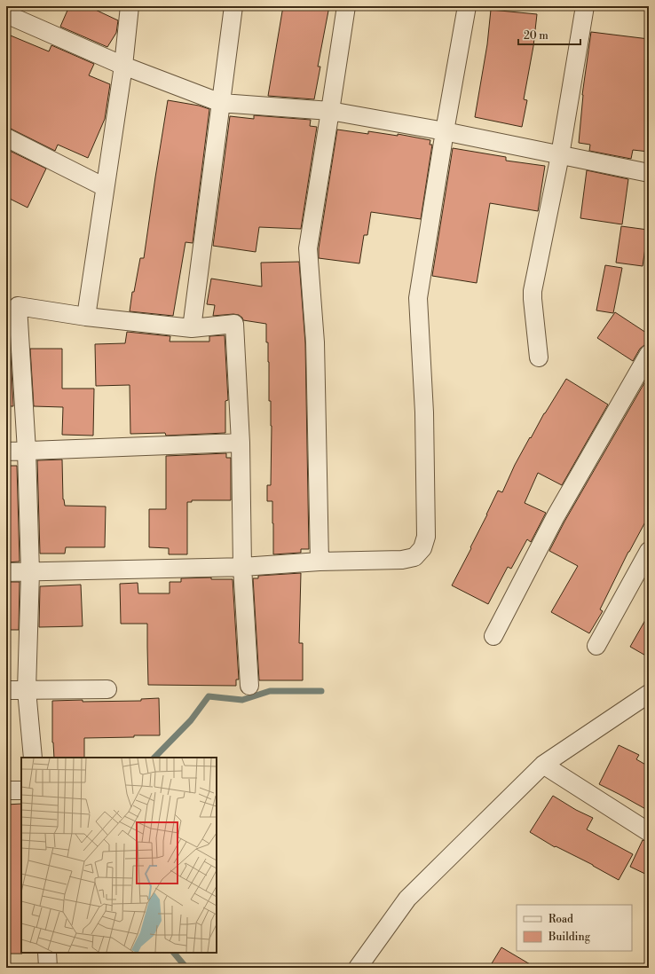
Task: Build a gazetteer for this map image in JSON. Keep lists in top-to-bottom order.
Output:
{
  "legend": ["Road", "Building"],
  "scale_bar": "20 m"
}
